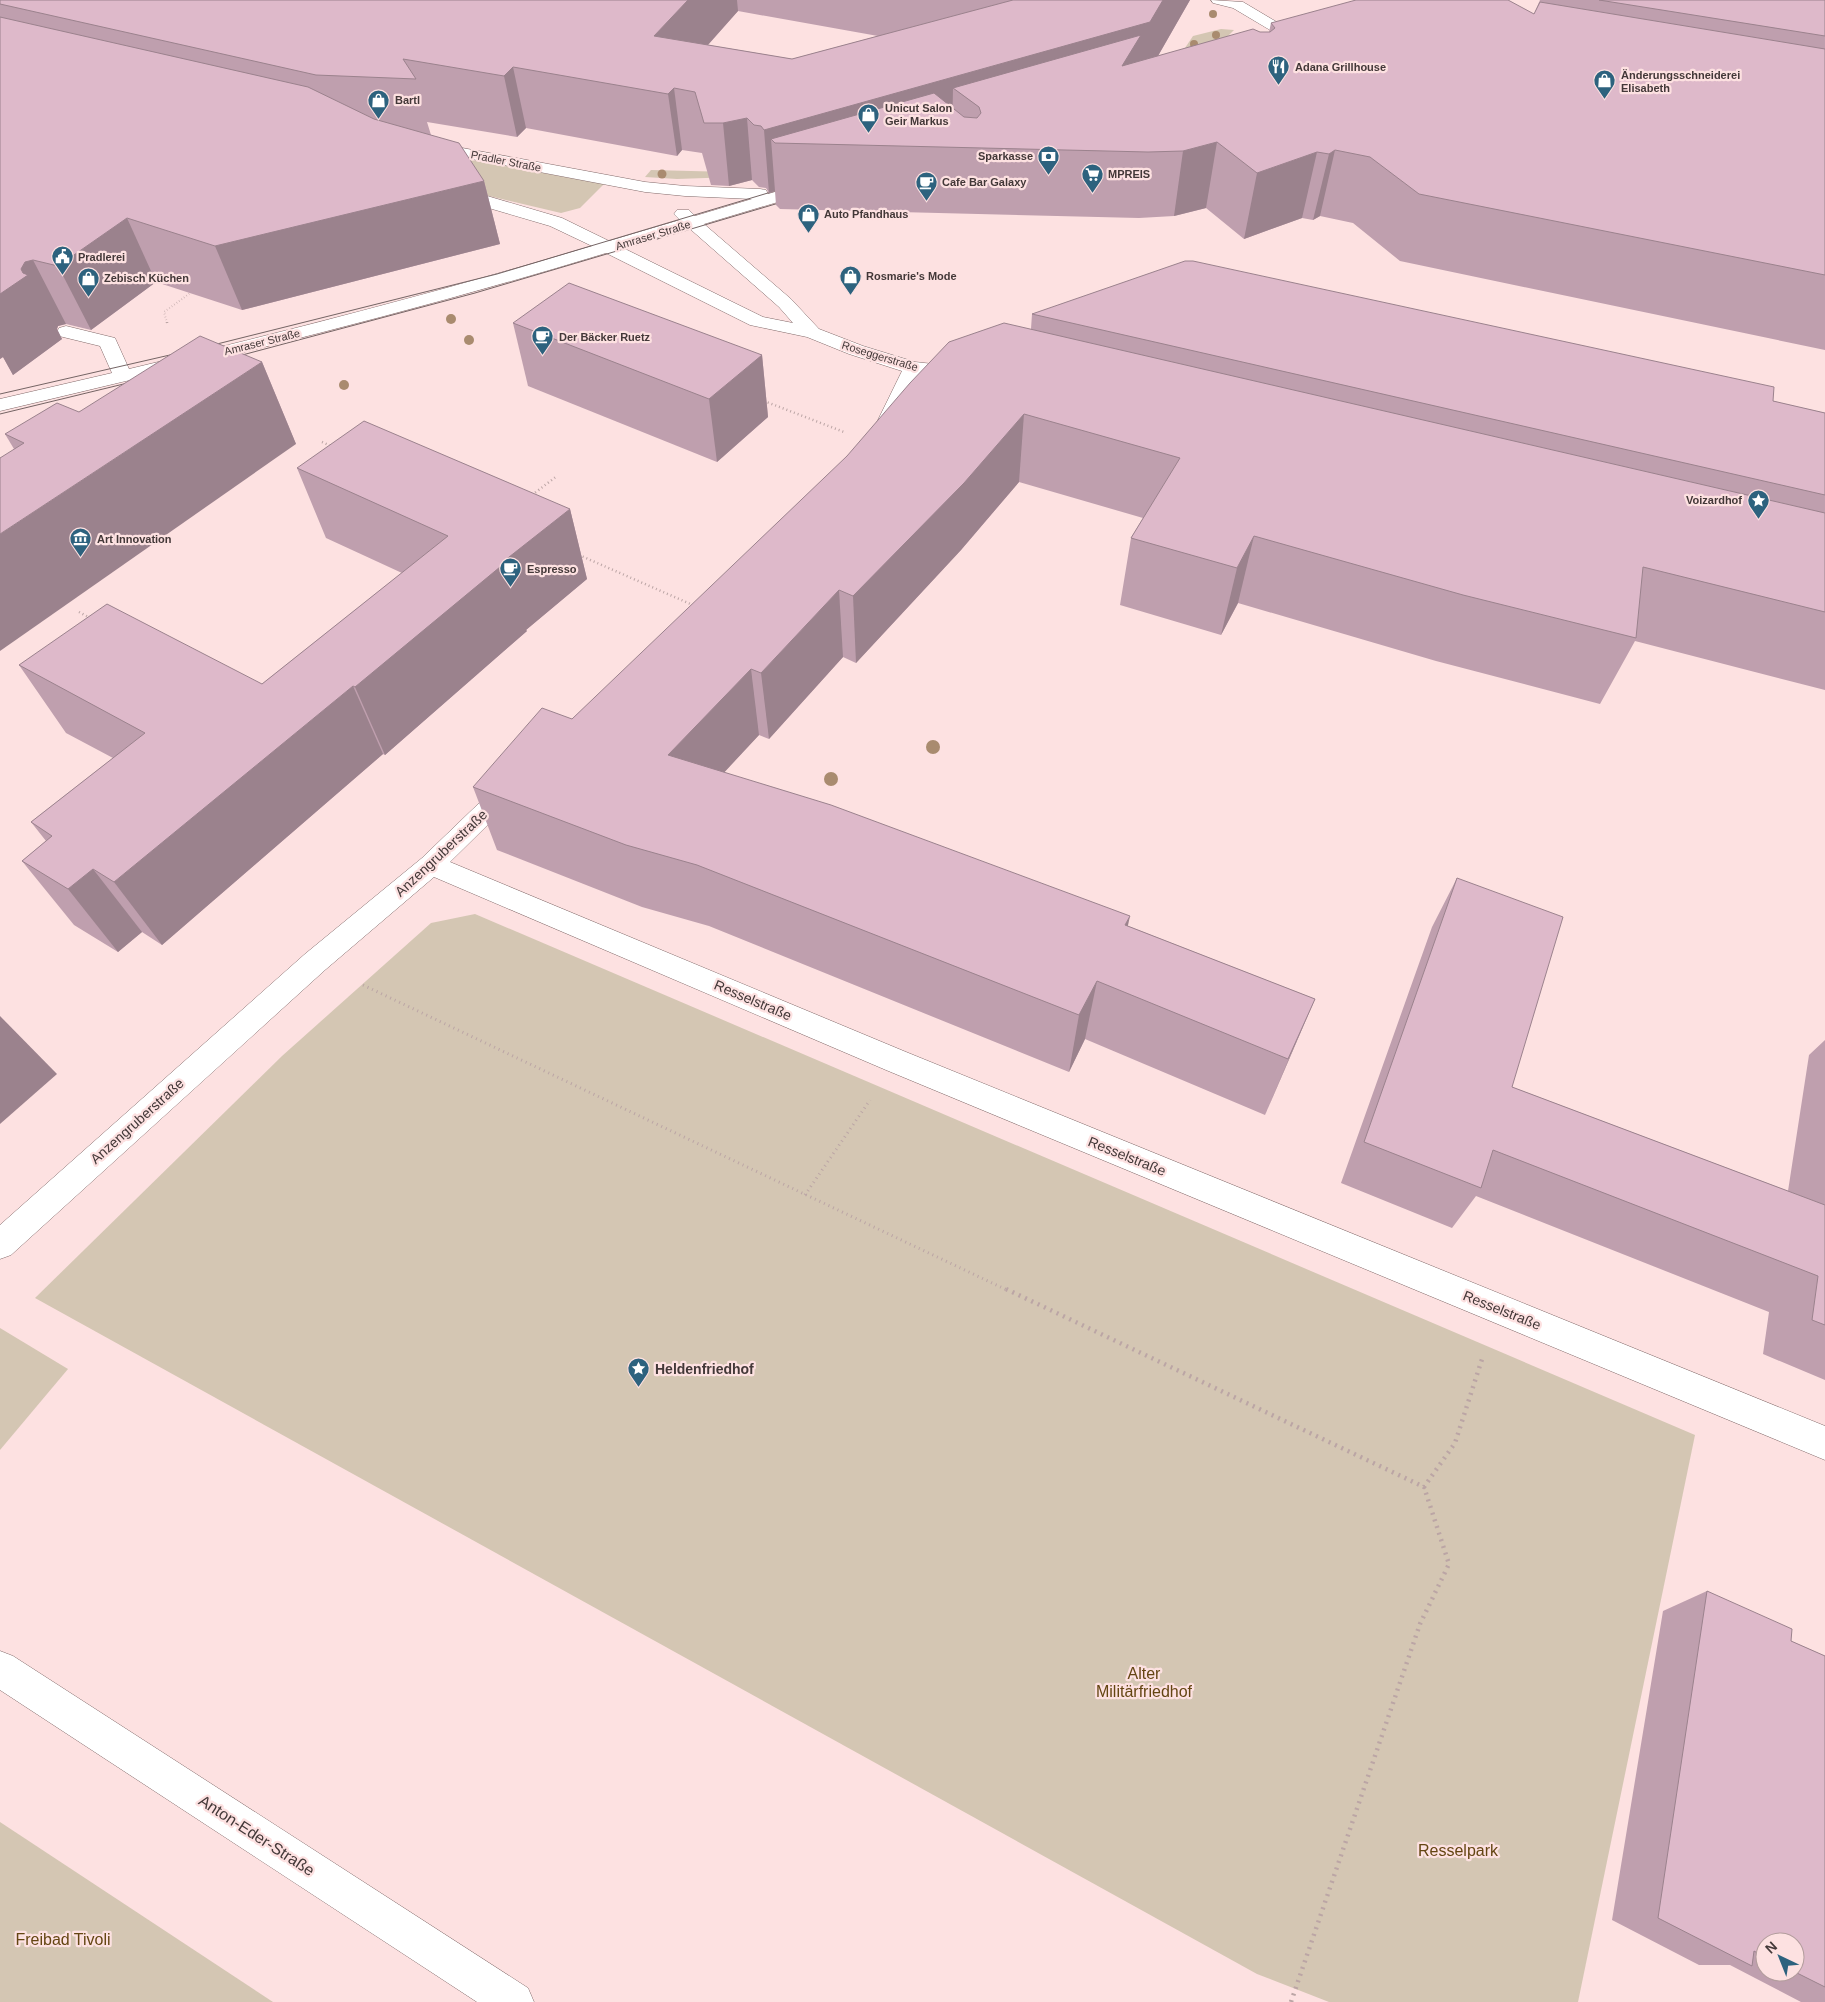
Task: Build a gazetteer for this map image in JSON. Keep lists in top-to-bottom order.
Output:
{
  "streets": {
    "street": [
      "Pradler Straße",
      "Amraser Straße",
      "Roseggerstraße",
      "Anzengruberstraße",
      "Resselstraße",
      "Anton-Eder-Straße"
    ]
  },
  "crossings": [
    ["Pradler Straße", "Amraser Straße"],
    ["Pradler Straße", "Roseggerstraße"],
    ["Amraser Straße", "Roseggerstraße"],
    ["Anzengruberstraße", "Resselstraße"]
  ],
  "parks": ["Alter Militärfriedhof", "Resselpark", "Freibad Tivoli"],
  "places": {
    "restaurant": ["Adana Grillhouse"],
    "shop": [
      "Änderungsschneiderei Elisabeth",
      "Bartl",
      "Unicut Salon Geir Markus",
      "Auto Pfandhaus",
      "Rosmarie's Mode",
      "Zebisch Küchen"
    ],
    "bank": ["Sparkasse"],
    "supermarket": ["MPREIS"],
    "cafe": ["Cafe Bar Galaxy", "Der Bäcker Ruetz", "Espresso"],
    "public building": ["Pradlerei"],
    "place": ["Voizardhof", "Heldenfriedhof"],
    "museum": ["Art Innovation"]
  },
  "north": "top left"
}
